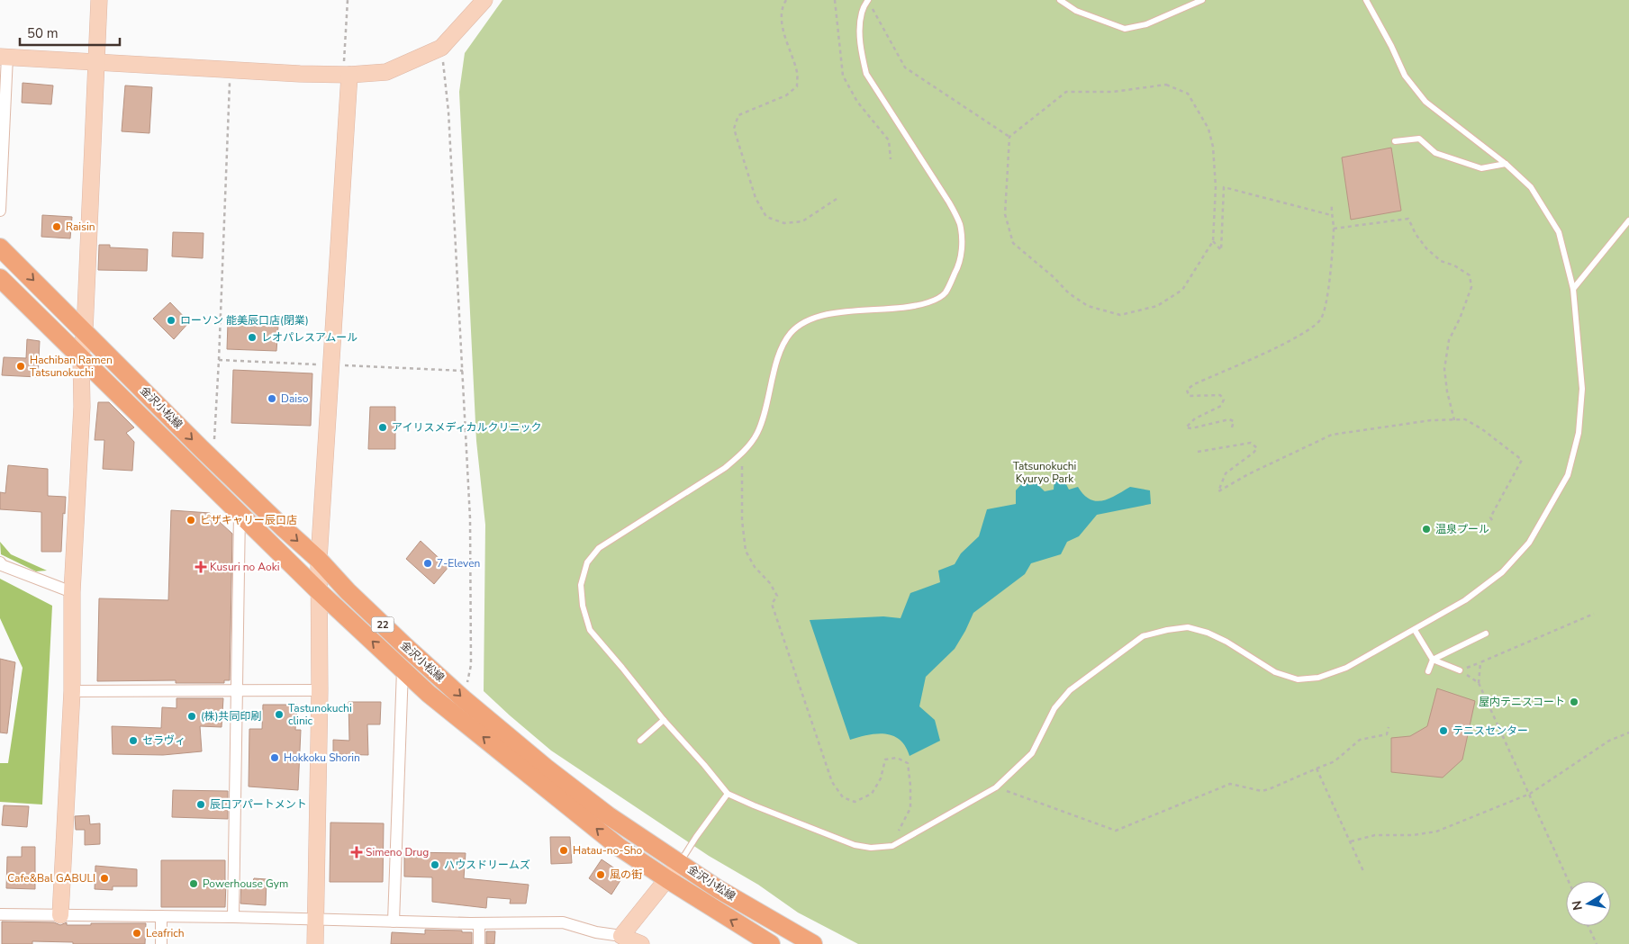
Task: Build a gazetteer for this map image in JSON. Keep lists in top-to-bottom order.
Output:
{
  "streets": {
    "main road": ["金沢小松線", "22"]
  },
  "parks": ["Tatsunokuchi Kyuryo Park"],
  "places": {
    "other": [
      "Raisin",
      "ローソン 能美辰口店(閉業)",
      "レオパレスアムール",
      "Hachiban Ramen Tatsunokuchi",
      "Daiso",
      "アイリスメディカルクリニック",
      "ピザキャリー辰口店",
      "温泉プール",
      "7-Eleven",
      "屋内テニスコート",
      "Tastunokuchi clinic",
      "(株)共同印刷",
      "テニスセンター",
      "セラヴィ",
      "Hokkoku Shorin",
      "辰口アパートメント",
      "Hatau-no-Sho",
      "ハウスドリームズ",
      "風の街",
      "Cafe&Bal GABULI",
      "Powerhouse Gym",
      "Leafrich"
    ],
    "health": ["Kusuri no Aoki", "Simeno Drug"]
  },
  "scale_bar": "50 m",
  "north": "left"
}
